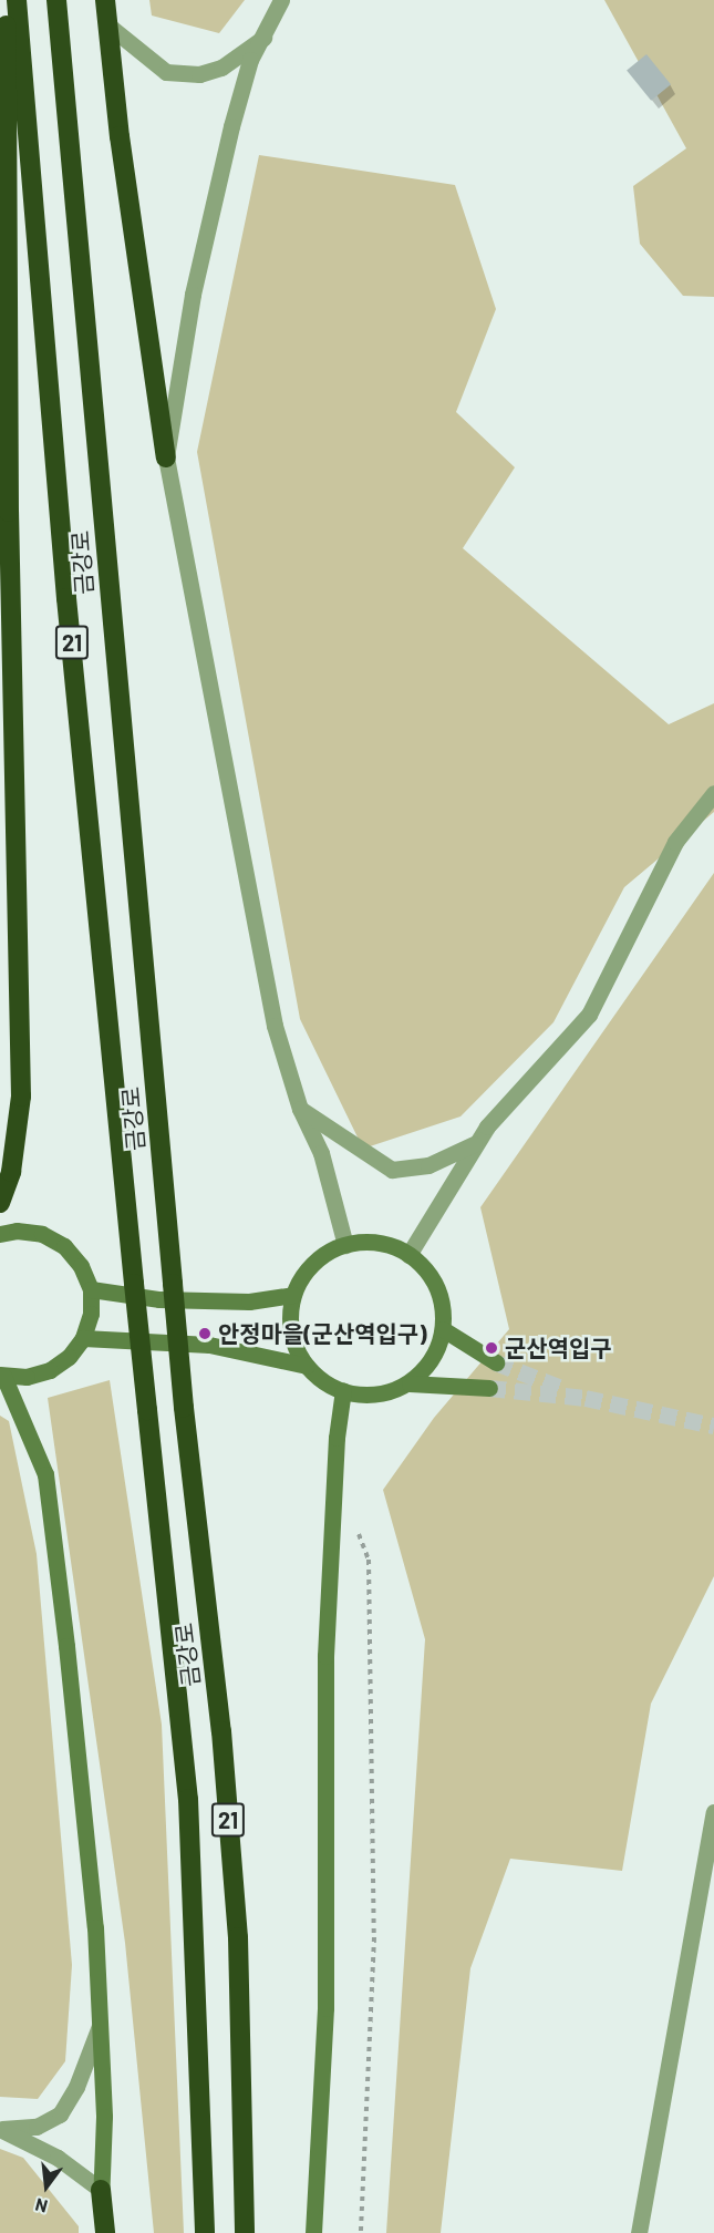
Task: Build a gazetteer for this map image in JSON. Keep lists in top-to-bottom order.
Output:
{
  "streets": {
    "highway": ["금강로", "21"]
  },
  "places": ["안정마을(군산역입구)", "군산역입구"],
  "north": "bottom"
}
